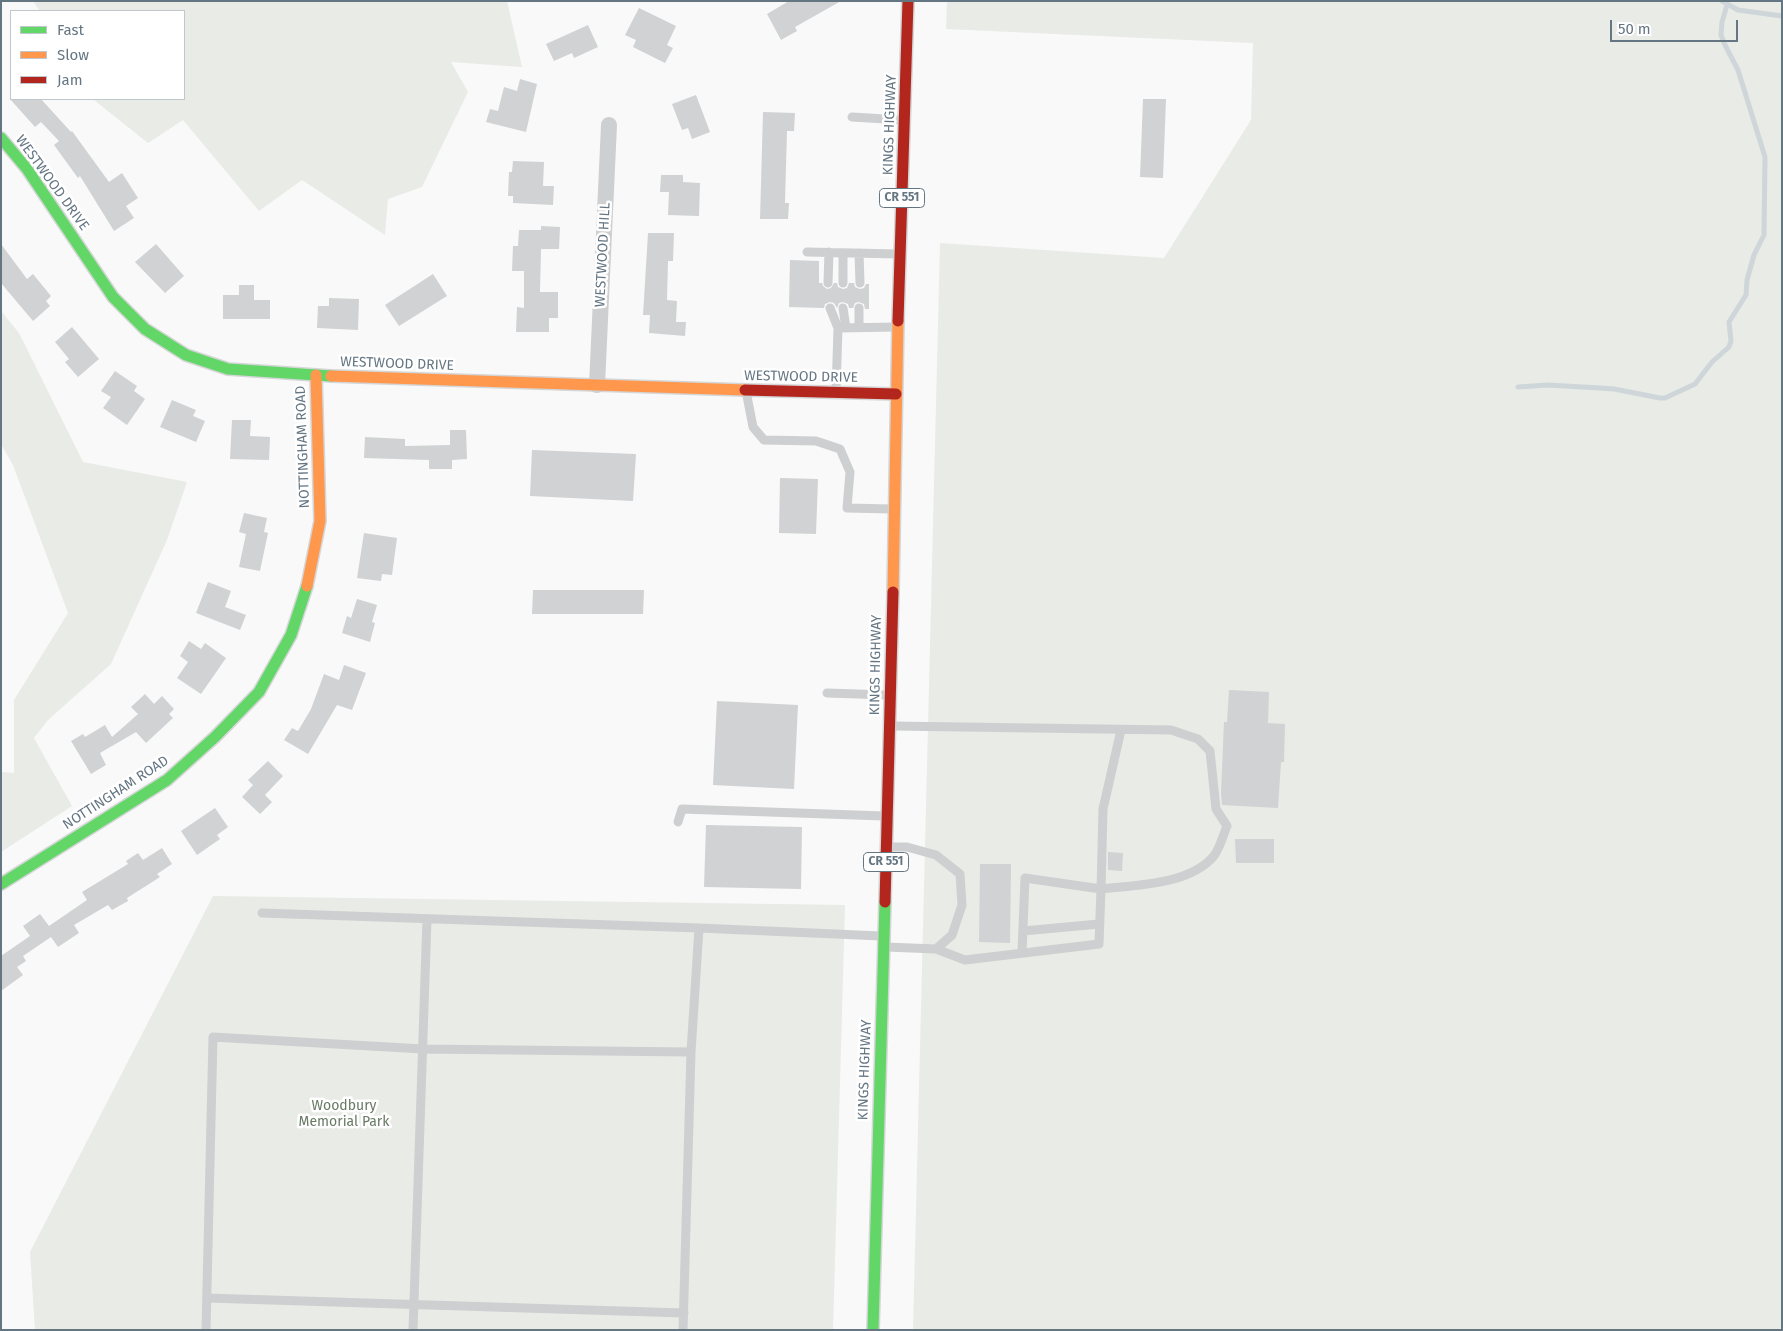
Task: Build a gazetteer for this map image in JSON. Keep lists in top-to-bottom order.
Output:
{
  "streets": {
    "street": [
      "KINGS HIGHWAY",
      "WESTWOOD DRIVE",
      "CR 551",
      "WESTWOOD HILL",
      "NOTTINGHAM ROAD"
    ]
  },
  "crossings": [
    ["KINGS HIGHWAY", "WESTWOOD DRIVE"],
    ["WESTWOOD DRIVE", "WESTWOOD HILL"],
    ["WESTWOOD DRIVE", "NOTTINGHAM ROAD"]
  ],
  "parks": ["Woodbury Memorial Park"],
  "legend": ["Fast", "Slow", "Jam"],
  "scale_bar": "50 m"
}
